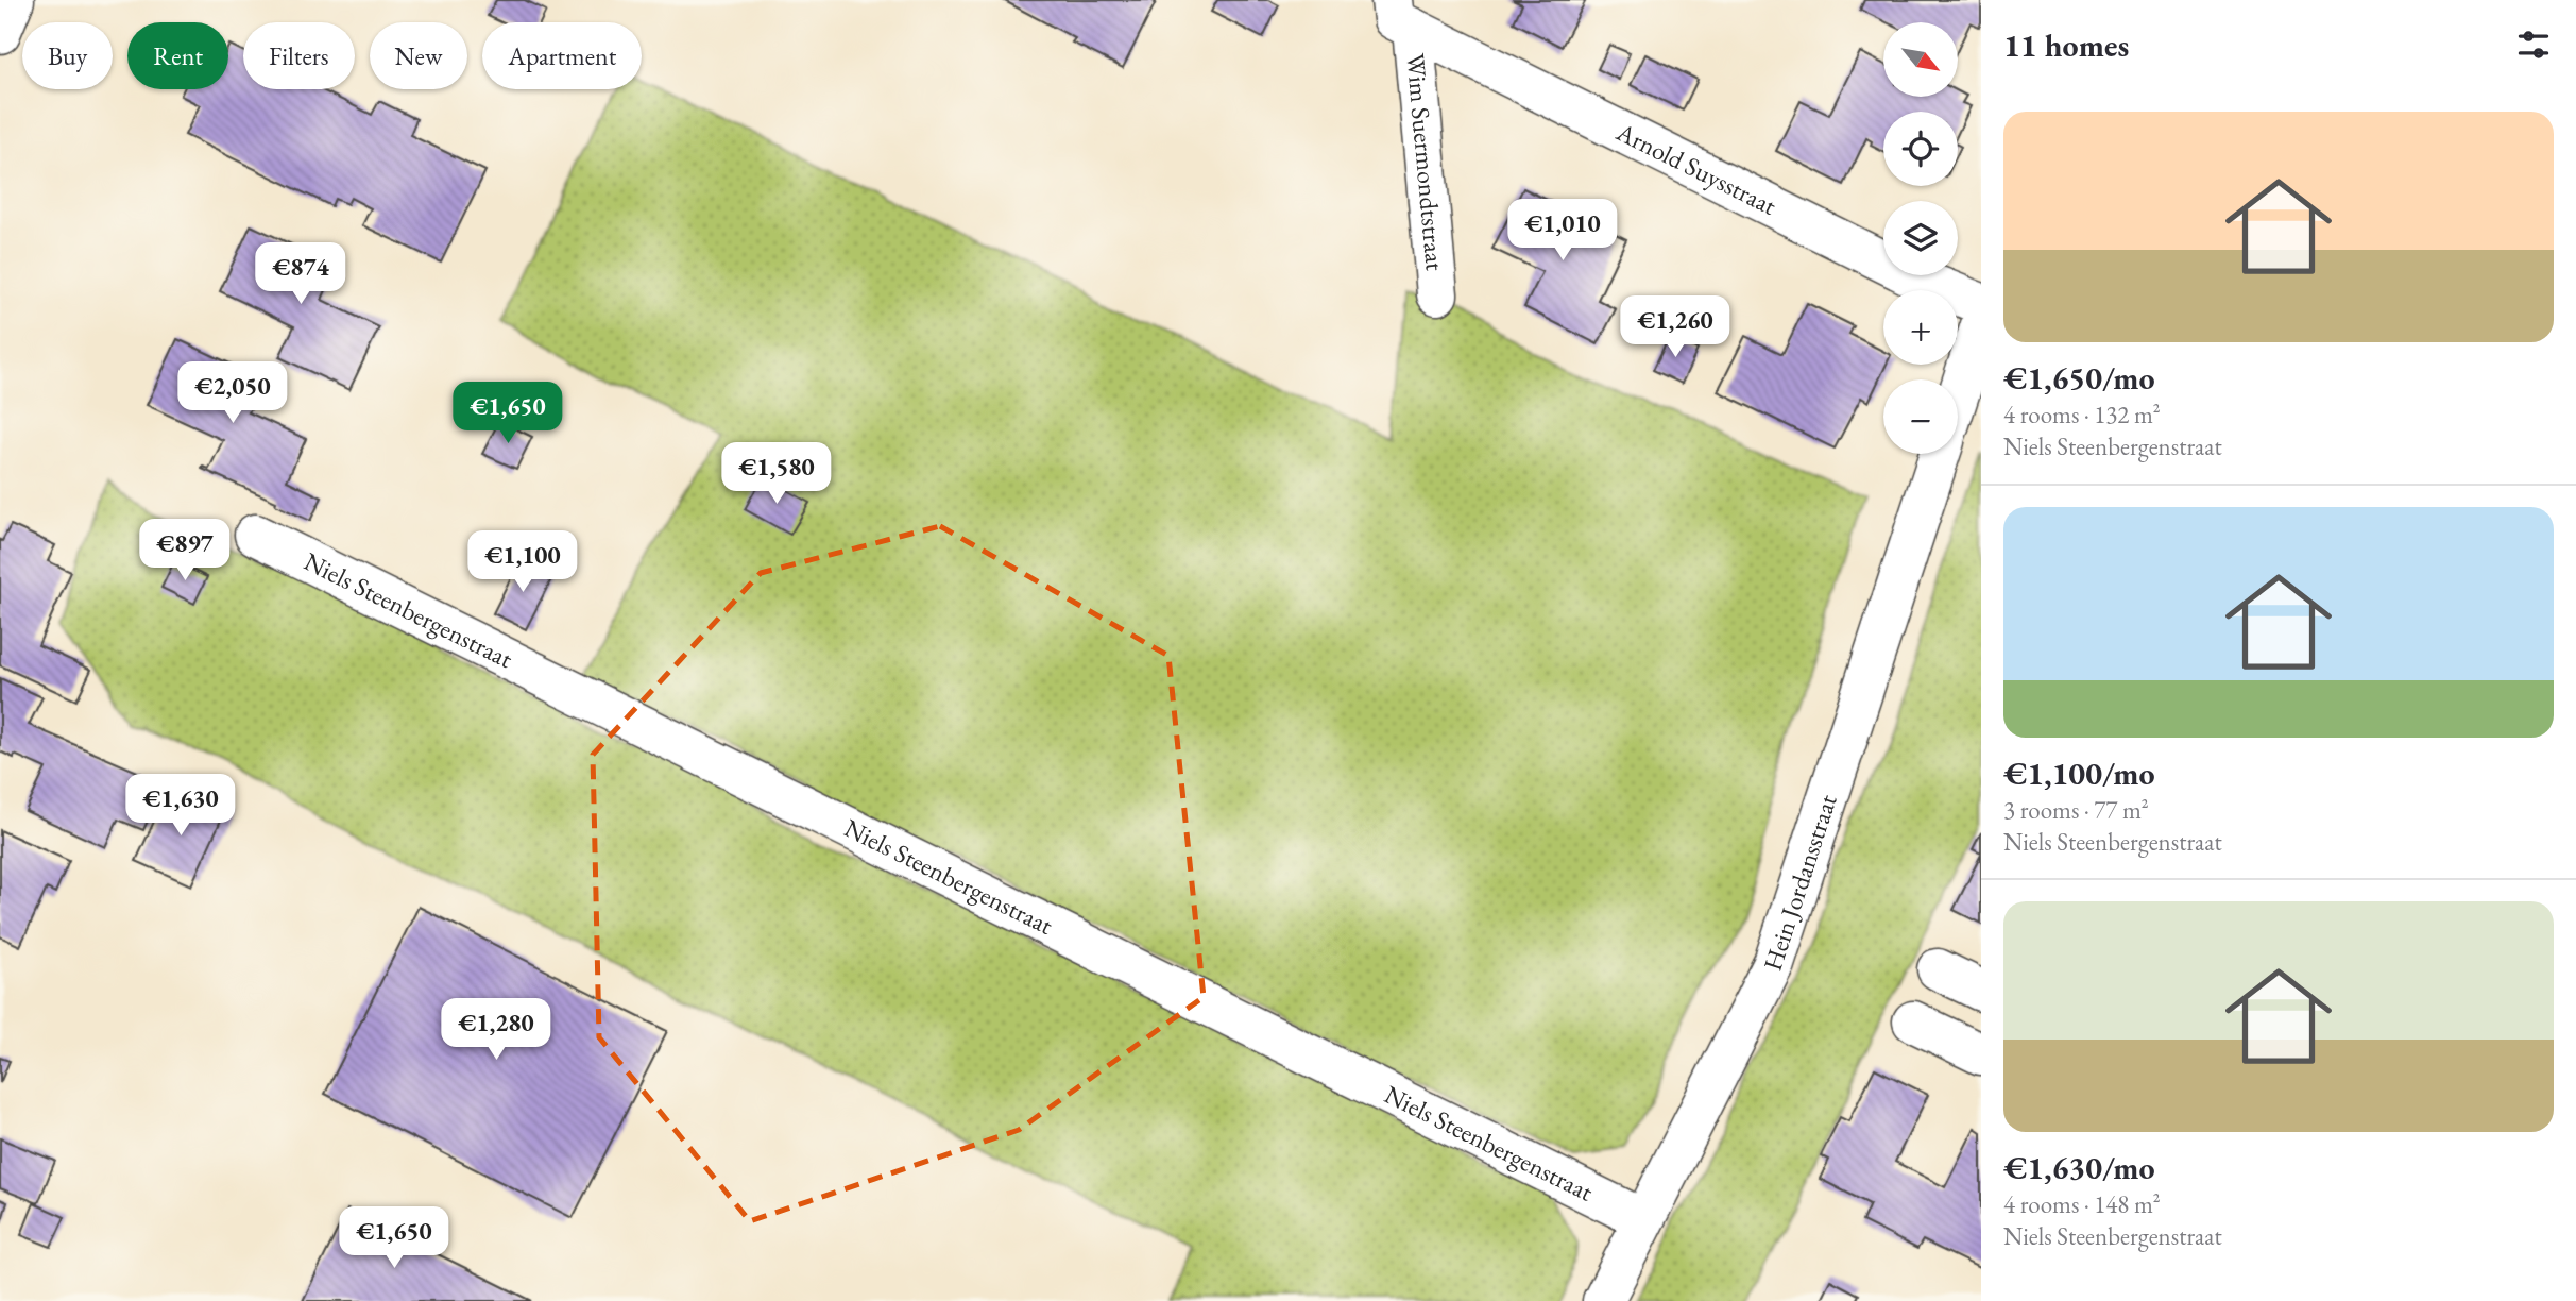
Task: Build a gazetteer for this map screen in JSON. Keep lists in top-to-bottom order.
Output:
{
  "streets": {
    "street": [
      "Wim Suermondtstraat",
      "Arnold Suysstraat",
      "Niels Steenbergenstraat",
      "Hein Jordansstraat"
    ]
  },
  "crossings": [
    ["Wim Suermondtstraat", "Arnold Suysstraat"],
    ["Niels Steenbergenstraat", "Hein Jordansstraat"]
  ],
  "north": "bottom right",
  "page": {
    "heading": "11 homes",
    "map_buttons": ["+", "−"],
    "chip": [
      "Buy",
      "Rent",
      "Filters",
      "New",
      "Apartment"
    ],
    "list": [
      {
        "name": "€1,650/mo",
        "note": "4 rooms · 132 m² · Niels Steenbergenstraat"
      },
      {
        "name": "€1,100/mo",
        "note": "3 rooms · 77 m² · Niels Steenbergenstraat"
      },
      {
        "name": "€1,630/mo",
        "note": "4 rooms · 148 m² · Niels Steenbergenstraat"
      }
    ],
    "price": [
      "€1,010",
      "€874",
      "€1,260",
      "€2,050",
      "€1,650",
      "€1,580",
      "€897",
      "€1,100",
      "€1,630",
      "€1,280",
      "€1,650"
    ]
  }
}
